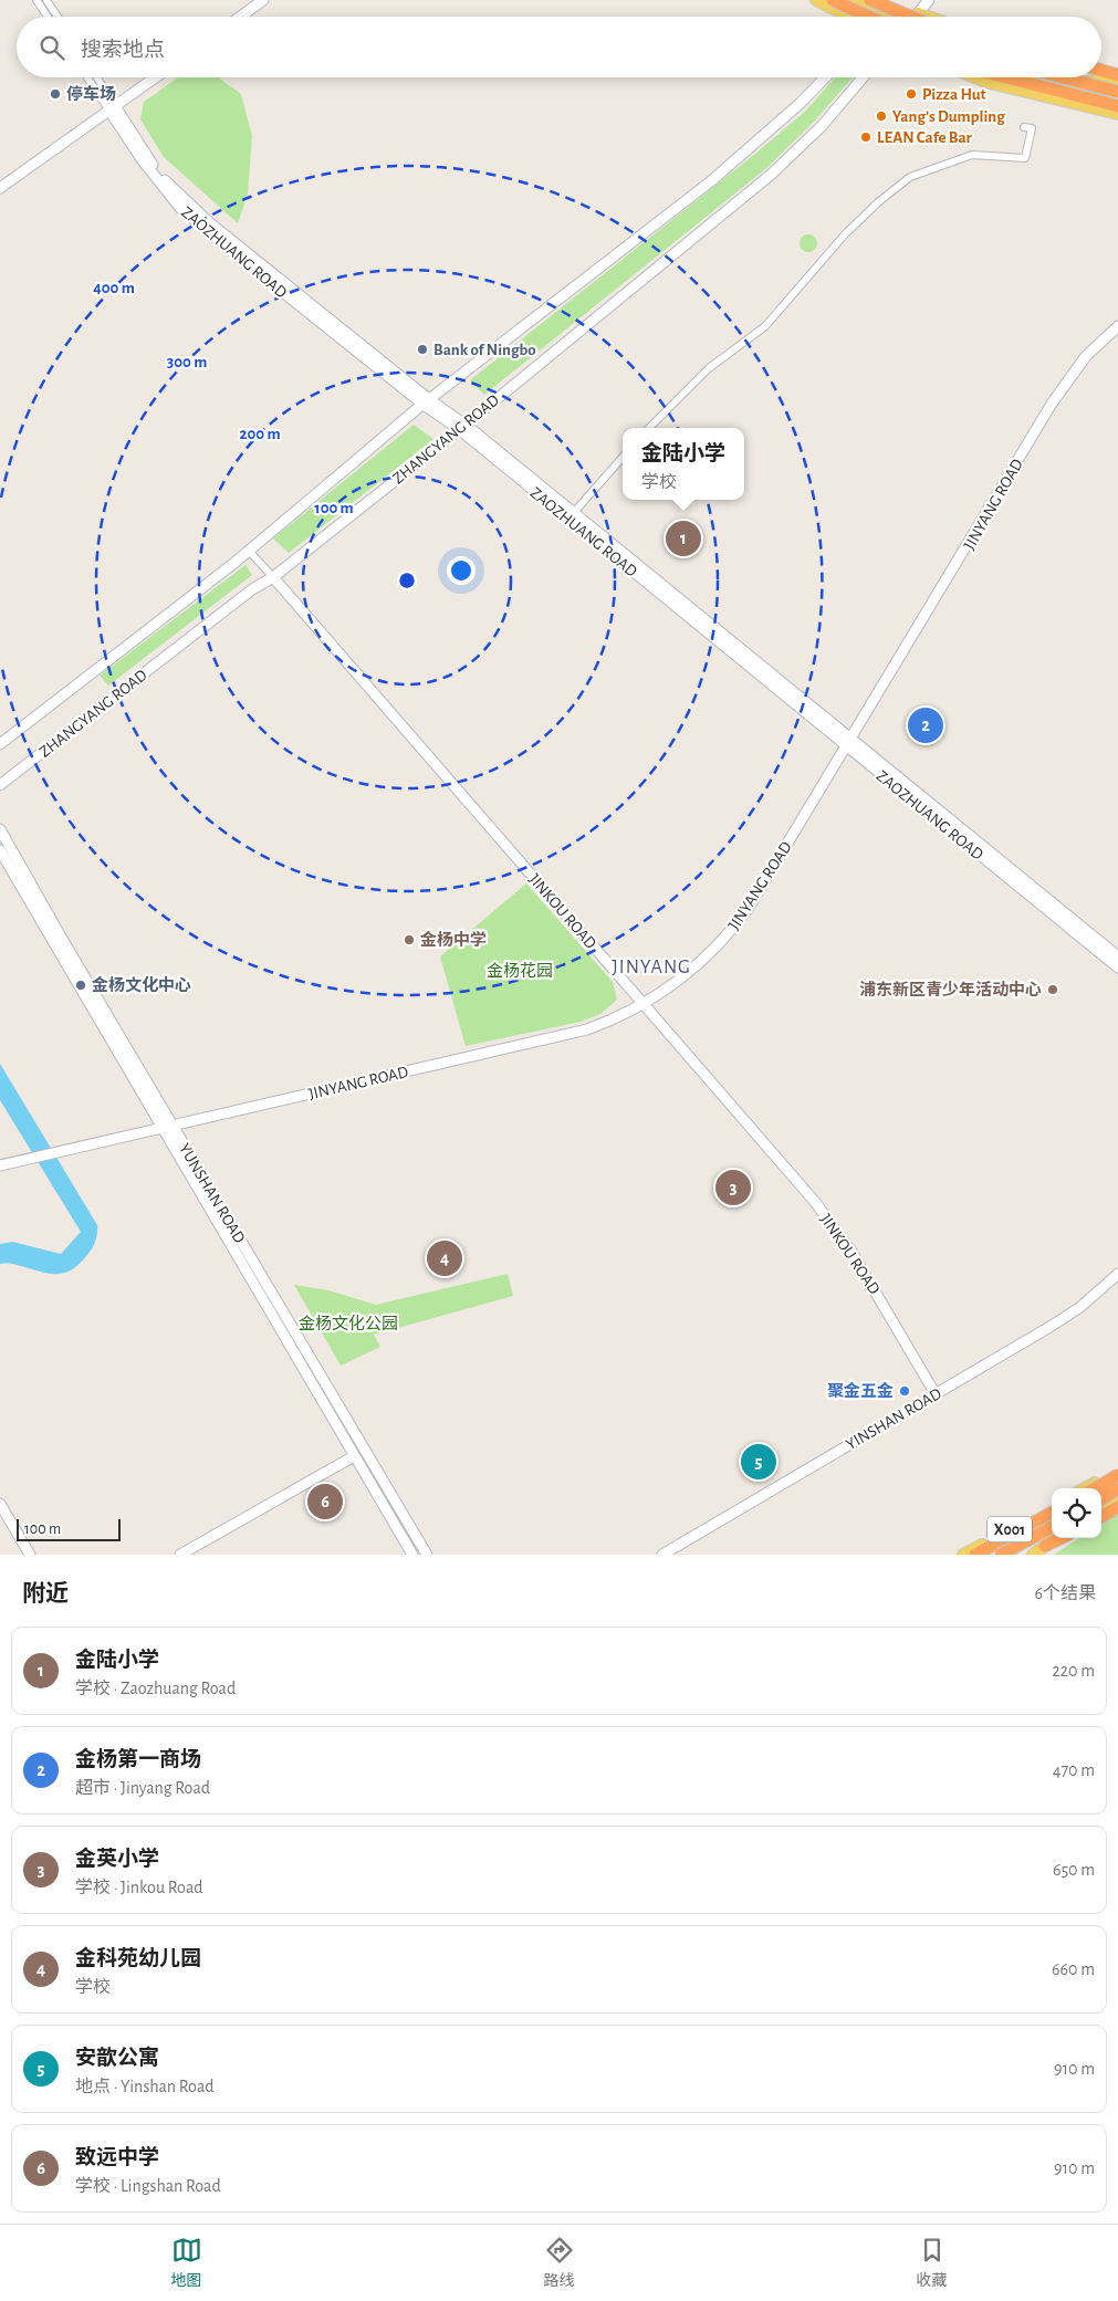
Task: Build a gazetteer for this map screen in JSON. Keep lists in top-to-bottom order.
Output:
{
  "streets": {
    "highway": ["X001"],
    "street": [
      "ZAOZHUANG ROAD",
      "ZHANGYANG ROAD",
      "JINYANG ROAD",
      "JINKOU ROAD",
      "YUNSHAN ROAD",
      "YINSHAN ROAD"
    ]
  },
  "crossings": [
    ["ZAOZHUANG ROAD", "ZHANGYANG ROAD"],
    ["ZAOZHUANG ROAD", "JINYANG ROAD"],
    ["ZHANGYANG ROAD", "JINKOU ROAD"],
    ["JINYANG ROAD", "JINKOU ROAD"],
    ["JINYANG ROAD", "YUNSHAN ROAD"],
    ["JINKOU ROAD", "YINSHAN ROAD"]
  ],
  "districts": ["JINYANG"],
  "parks": ["金杨花园", "金杨文化公园"],
  "places": [
    "停车场",
    "Pizza Hut",
    "Yang’s Dumpling",
    "LEAN Cafe Bar",
    "Bank of Ningbo",
    "金杨中学",
    "金杨文化中心",
    "浦东新区青少年活动中心",
    "聚金五金"
  ],
  "scale_bar": "100 m",
  "page": {
    "search": "搜索地点",
    "popup": ["金陆小学", "学校"],
    "pins": [
      "1",
      "2",
      "3",
      "4",
      "5",
      "6"
    ],
    "scale": "100 m",
    "heading": ["附近", "6个结果"],
    "list": [
      {
        "mark": "1",
        "name": "金陆小学",
        "note": "学校 · Zaozhuang Road",
        "value": "220 m"
      },
      {
        "mark": "2",
        "name": "金杨第一商场",
        "note": "超市 · Jinyang Road",
        "value": "470 m"
      },
      {
        "mark": "3",
        "name": "金英小学",
        "note": "学校 · Jinkou Road",
        "value": "650 m"
      },
      {
        "mark": "4",
        "name": "金科苑幼儿园",
        "note": "学校",
        "value": "660 m"
      },
      {
        "mark": "5",
        "name": "安歆公寓",
        "note": "地点 · Yinshan Road",
        "value": "910 m"
      },
      {
        "mark": "6",
        "name": "致远中学",
        "note": "学校 · Lingshan Road",
        "value": "910 m"
      }
    ],
    "nav": ["地图", "路线", "收藏"]
  },
  "rings": [
    "400 m",
    "300 m",
    "200 m",
    "100 m"
  ]
}
